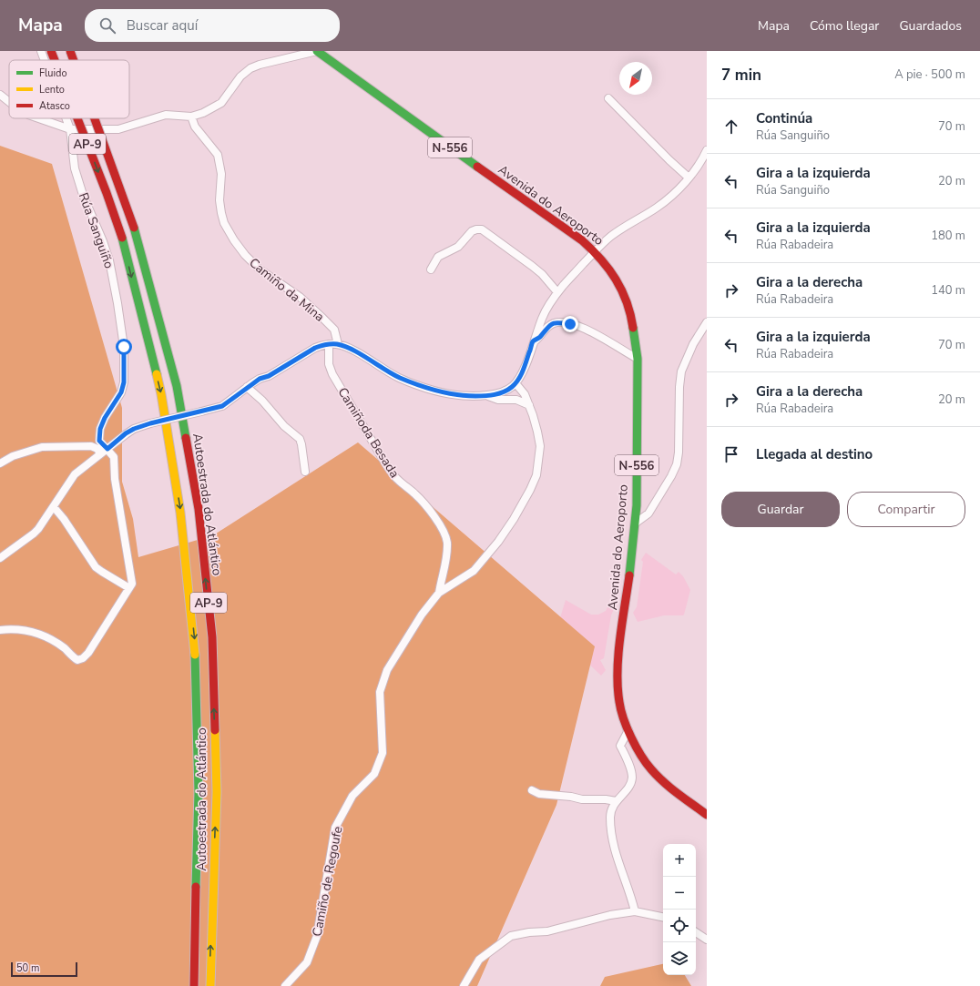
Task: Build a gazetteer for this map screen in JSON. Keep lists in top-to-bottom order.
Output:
{
  "streets": {
    "main road": [
      "AP-9",
      "N-556",
      "Avenida do Aeroporto",
      "Autoestrada do Atlántico"
    ],
    "street": [
      "Rúa Sanguiño",
      "Camiño da Mina",
      "Camiñoda Besada",
      "Camiño de Regoufe"
    ]
  },
  "crossings": [
    ["Camiñoda Besada", "Camiño de Regoufe"]
  ],
  "legend": ["Fluido", "Lento", "Atasco"],
  "scale_bar": "50 m",
  "north": "bottom left",
  "page": {
    "header": "Mapa",
    "search": "Buscar aquí",
    "nav": ["Mapa", "Cómo llegar", "Guardados"],
    "heading": ["7 min", "A pie · 500 m"],
    "list": [
      ["Continúa", "Rúa Sanguiño", "70 m"],
      ["Gira a la izquierda", "Rúa Sanguiño", "20 m"],
      ["Gira a la izquierda", "Rúa Rabadeira", "180 m"],
      ["Gira a la derecha", "Rúa Rabadeira", "140 m"],
      ["Gira a la izquierda", "Rúa Rabadeira", "70 m"],
      ["Gira a la derecha", "Rúa Rabadeira", "20 m"],
      "Llegada al destino"
    ],
    "buttons": ["Guardar", "Compartir"],
    "map_buttons": ["+", "−"],
    "scale": "50 m"
  }
}
